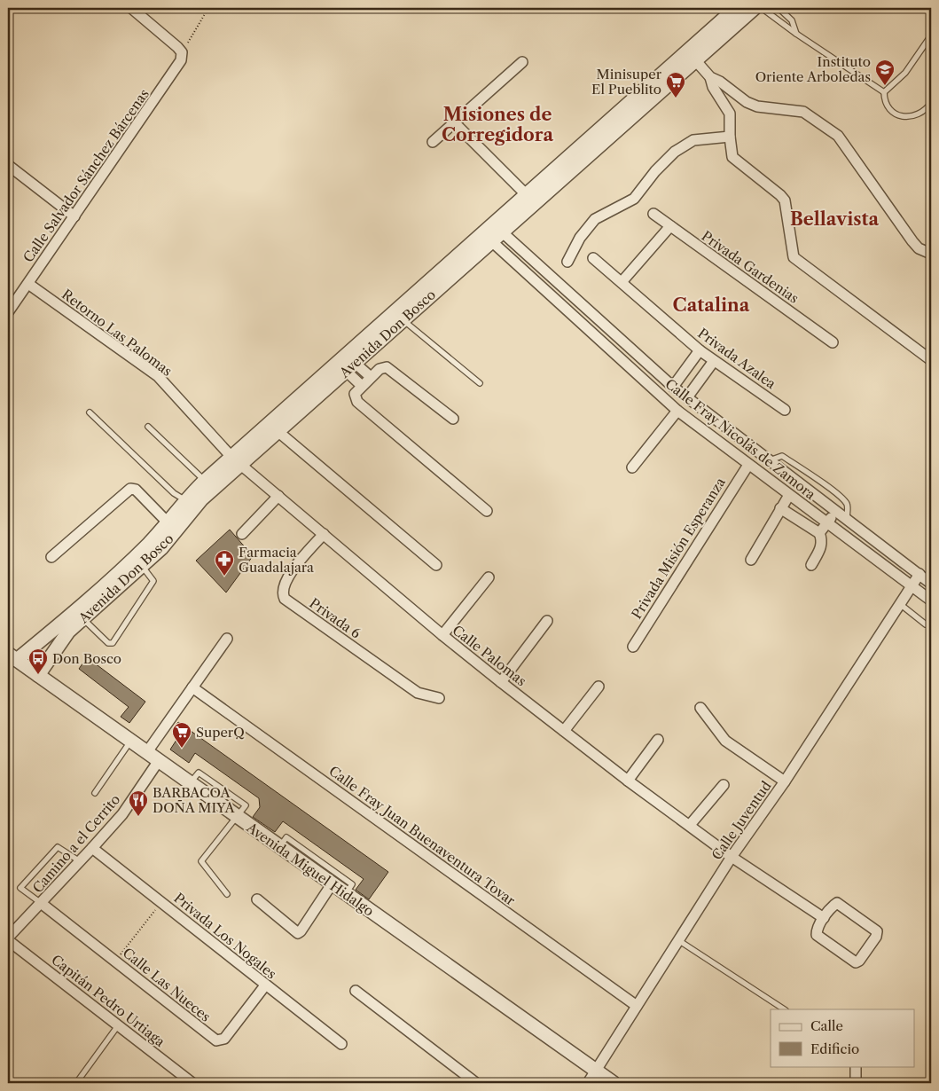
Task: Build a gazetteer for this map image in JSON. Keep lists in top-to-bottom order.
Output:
{
  "streets": {
    "street": [
      "Calle Salvador Sánchez Bárcenas",
      "Privada Gardenias",
      "Retorno Las Palomas",
      "Avenida Don Bosco",
      "Privada Azalea",
      "Calle Fray Nicolás de Zamora",
      "Privada Misión Esperanza",
      "Privada 6",
      "Calle Palomas",
      "Calle Juventud",
      "Calle Fray Juan Buenaventura Tovar",
      "Camino a el Cerrito",
      "Avenida Miguel Hidalgo",
      "Privada Los Nogales",
      "Calle Las Nueces",
      "Capitán Pedro Urtiaga"
    ]
  },
  "crossings": [
    ["Calle Salvador Sánchez Bárcenas", "Retorno Las Palomas"],
    ["Retorno Las Palomas", "Avenida Don Bosco"],
    ["Retorno Las Palomas", "Calle Palomas"],
    ["Avenida Don Bosco", "Calle Fray Nicolás de Zamora"],
    ["Avenida Don Bosco", "Calle Palomas"],
    ["Avenida Don Bosco", "Avenida Miguel Hidalgo"],
    ["Calle Fray Nicolás de Zamora", "Privada Misión Esperanza"],
    ["Calle Fray Nicolás de Zamora", "Calle Juventud"],
    ["Privada 6", "Calle Palomas"],
    ["Calle Palomas", "Calle Juventud"],
    ["Calle Juventud", "Calle Fray Juan Buenaventura Tovar"],
    ["Calle Juventud", "Avenida Miguel Hidalgo"],
    ["Camino a el Cerrito", "Avenida Miguel Hidalgo"],
    ["Camino a el Cerrito", "Privada Los Nogales"],
    ["Camino a el Cerrito", "Calle Las Nueces"],
    ["Camino a el Cerrito", "Capitán Pedro Urtiaga"],
    ["Privada Los Nogales", "Calle Las Nueces"]
  ],
  "districts": ["Misiones de Corregidora", "Bellavista", "Catalina"],
  "places": {
    "school or university": ["Instituto Oriente Arboledas"],
    "supermarket": ["Minisuper El Pueblito", "SuperQ"],
    "pharmacy": ["Farmacia Guadalajara"],
    "bus stop": ["Don Bosco"],
    "restaurant": ["BARBACOA DOÑA MIYA"]
  },
  "legend": ["Calle", "Edificio"]
}
